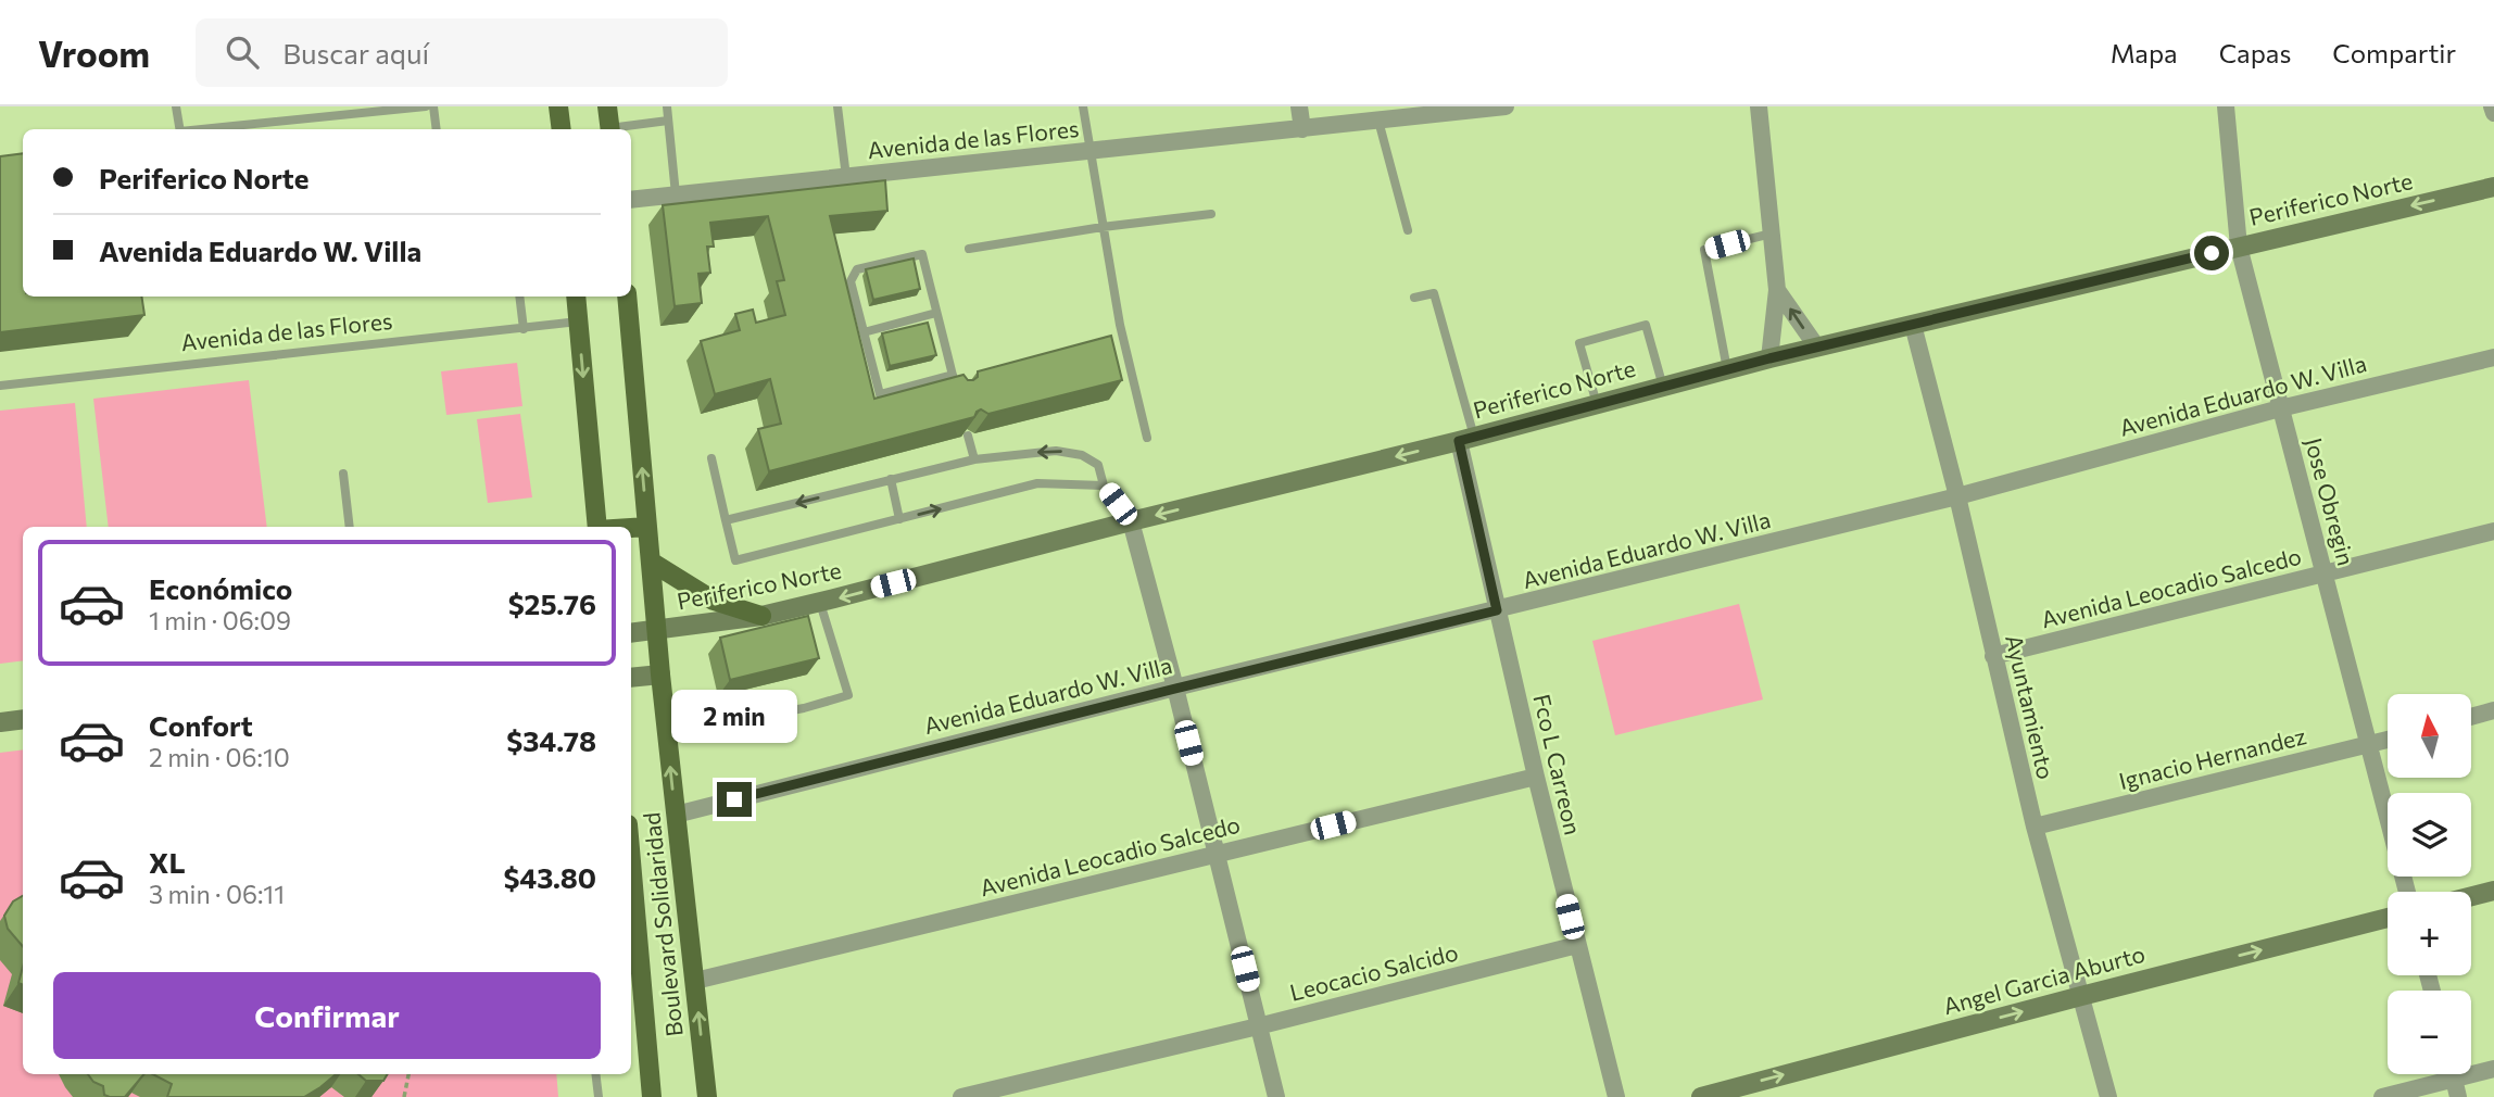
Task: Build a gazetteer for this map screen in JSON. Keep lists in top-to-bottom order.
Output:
{
  "streets": {
    "main road": ["Boulevard Solidaridad"],
    "street": [
      "Avenida de las Flores",
      "Periferico Norte",
      "Avenida Eduardo W. Villa",
      "Jose Obregin",
      "Avenida Leocadio Salcedo",
      "Ayuntamiento",
      "Ignacio Hernandez",
      "Fco L Carreon",
      "Leocacio Salcido",
      "Angel Garcia Aburto"
    ]
  },
  "crossings": [
    ["Periferico Norte", "Jose Obregin"],
    ["Periferico Norte", "Ayuntamiento"],
    ["Periferico Norte", "Fco L Carreon"],
    ["Periferico Norte", "Boulevard Solidaridad"],
    ["Avenida Eduardo W. Villa", "Jose Obregin"],
    ["Avenida Eduardo W. Villa", "Ayuntamiento"],
    ["Avenida Eduardo W. Villa", "Fco L Carreon"],
    ["Avenida Eduardo W. Villa", "Boulevard Solidaridad"],
    ["Jose Obregin", "Avenida Leocadio Salcedo"],
    ["Jose Obregin", "Ignacio Hernandez"],
    ["Avenida Leocadio Salcedo", "Ayuntamiento"],
    ["Avenida Leocadio Salcedo", "Fco L Carreon"],
    ["Avenida Leocadio Salcedo", "Boulevard Solidaridad"],
    ["Ayuntamiento", "Ignacio Hernandez"],
    ["Ayuntamiento", "Angel Garcia Aburto"],
    ["Fco L Carreon", "Leocacio Salcido"]
  ],
  "one_way": ["Periferico Norte", "Angel Garcia Aburto"],
  "north": "top",
  "page": {
    "header": "Vroom",
    "search": "Buscar aquí",
    "nav": ["Mapa", "Capas", "Compartir"],
    "banner": ["Periferico Norte", "Avenida Eduardo W. Villa"],
    "list": [
      {
        "name": "Económico",
        "note": "1 min · 06:09",
        "value": "$25.76"
      },
      {
        "name": "Confort",
        "note": "2 min · 06:10",
        "value": "$34.78"
      },
      {
        "name": "XL",
        "note": "3 min · 06:11",
        "value": "$43.80"
      }
    ],
    "bubble": "2 min",
    "map_buttons": ["+", "−"],
    "buttons": "Confirmar"
  }
}
